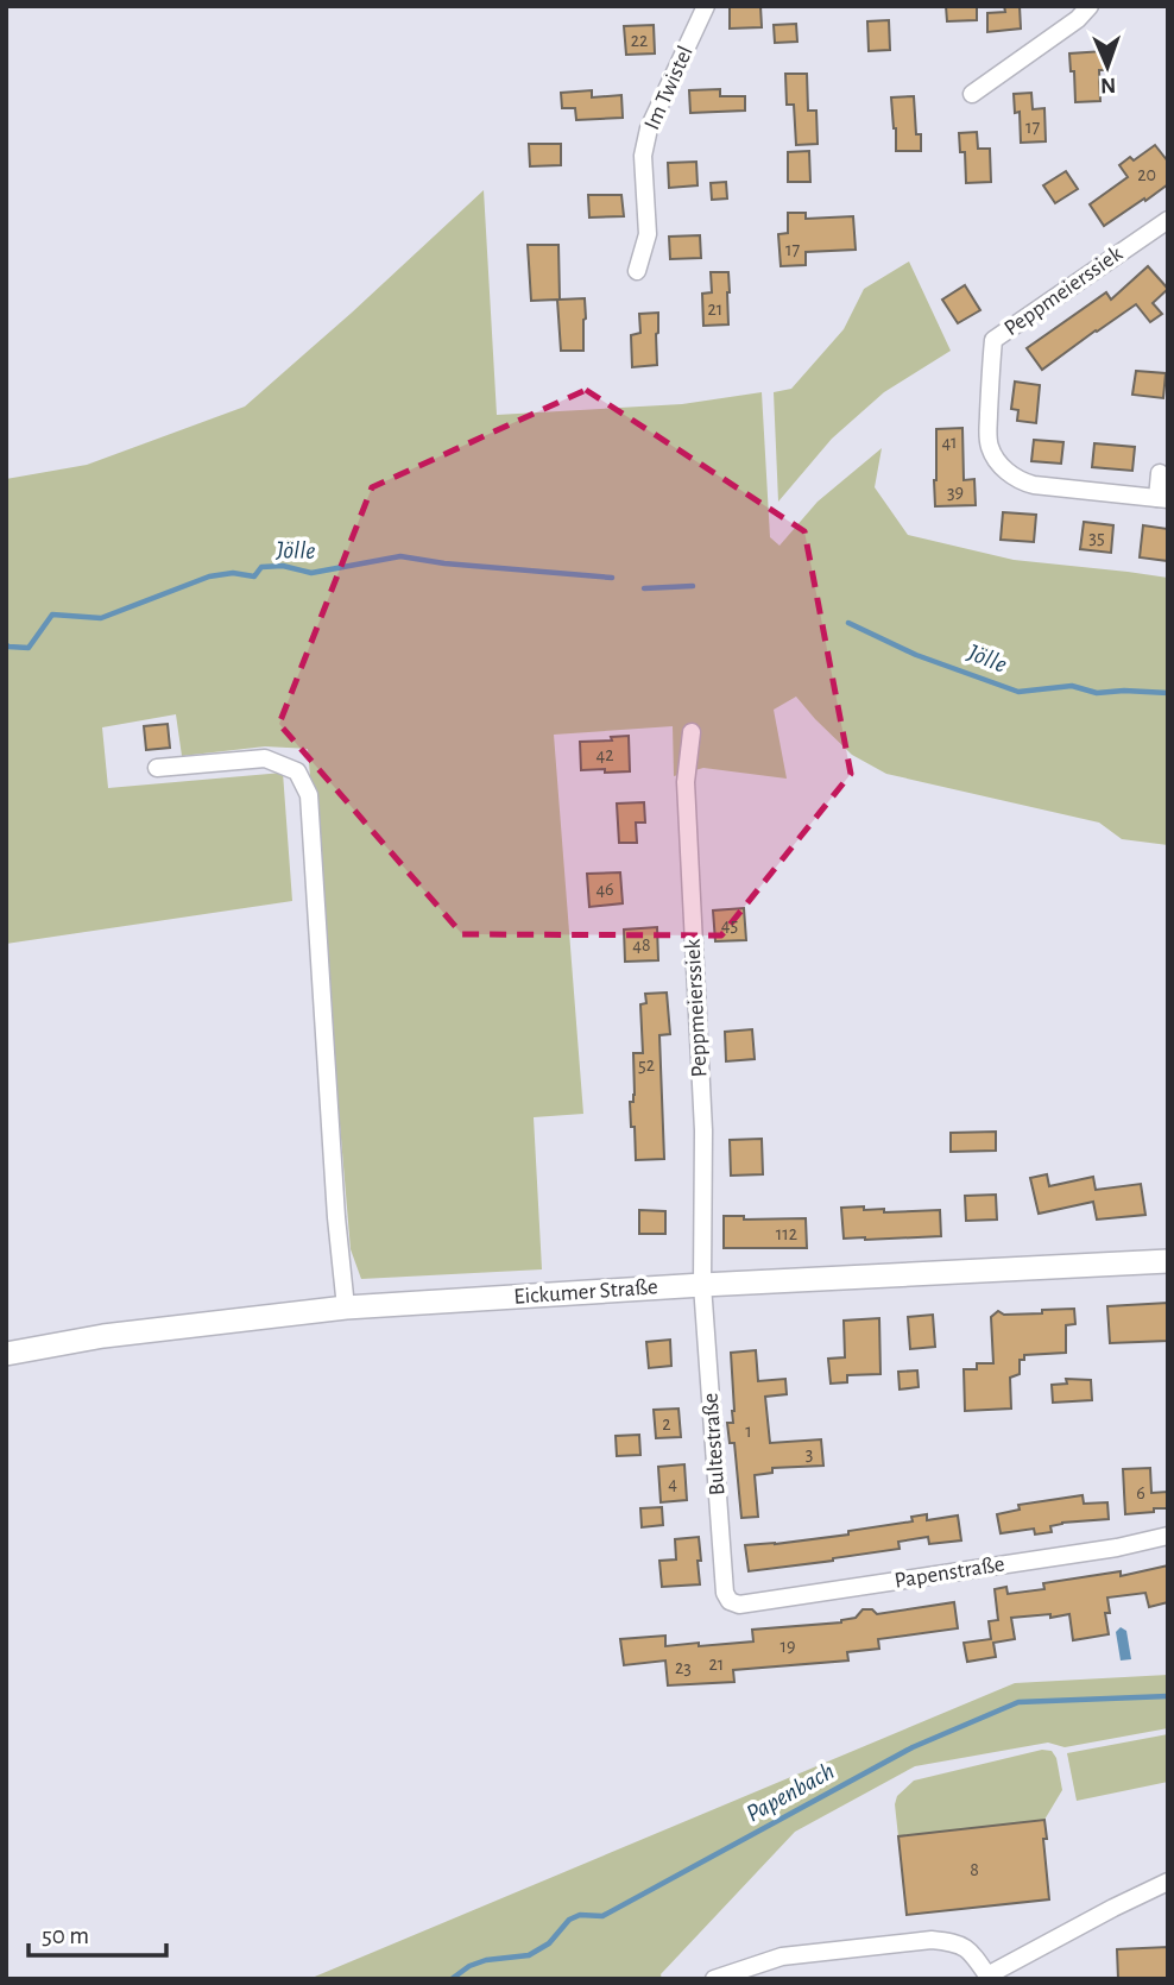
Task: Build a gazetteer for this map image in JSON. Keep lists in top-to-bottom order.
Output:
{
  "streets": {
    "main road": ["Eickumer Straße"],
    "street": [
      "Im Twistel",
      "Peppmeierssiek",
      "Bultestraße",
      "Papenstraße"
    ]
  },
  "crossings": [
    ["Peppmeierssiek", "Eickumer Straße"],
    ["Peppmeierssiek", "Bultestraße"],
    ["Eickumer Straße", "Bultestraße"],
    ["Bultestraße", "Papenstraße"]
  ],
  "water": ["Jölle", "Papenbach"],
  "house_numbers": [
    "22",
    "17",
    "20",
    "17",
    "21",
    "41",
    "39",
    "35",
    "42",
    "46",
    "45",
    "48",
    "52",
    "112",
    "2",
    "1",
    "3",
    "4",
    "6",
    "19",
    "21",
    "23",
    "8"
  ],
  "scale_bar": "50 m",
  "north": "bottom"
}
